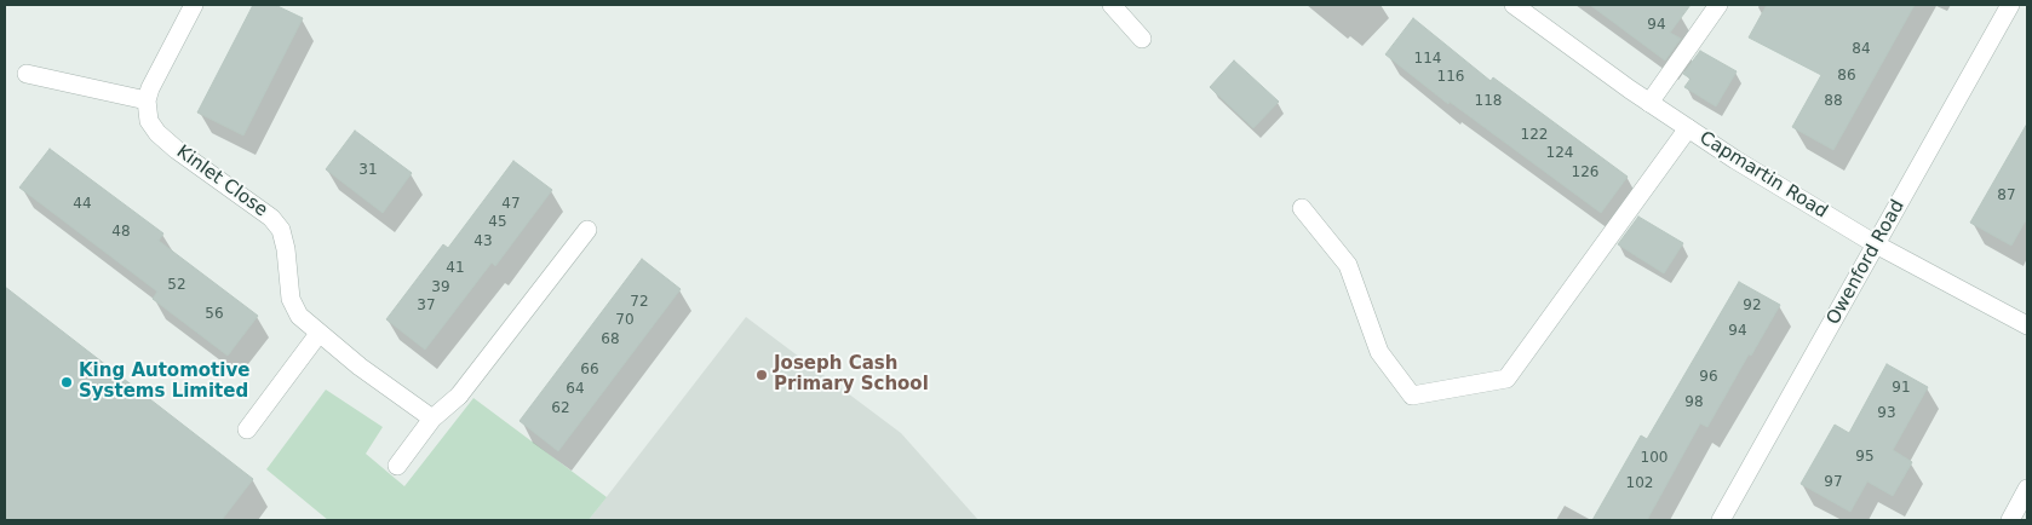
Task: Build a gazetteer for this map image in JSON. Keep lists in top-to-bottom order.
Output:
{
  "streets": {
    "street": ["Capmartin Road", "Kinlet Close", "Owenford Road"]
  },
  "crossings": [
    ["Capmartin Road", "Owenford Road"]
  ],
  "places": ["Joseph Cash Primary School", "King Automotive Systems Limited"],
  "house_numbers": [
    "94",
    "84",
    "114",
    "86",
    "116",
    "118",
    "88",
    "122",
    "124",
    "31",
    "126",
    "87",
    "44",
    "47",
    "45",
    "48",
    "43",
    "41",
    "52",
    "39",
    "72",
    "37",
    "92",
    "56",
    "70",
    "94",
    "68",
    "66",
    "96",
    "91",
    "64",
    "98",
    "62",
    "93",
    "95",
    "100",
    "97",
    "102"
  ]
}
